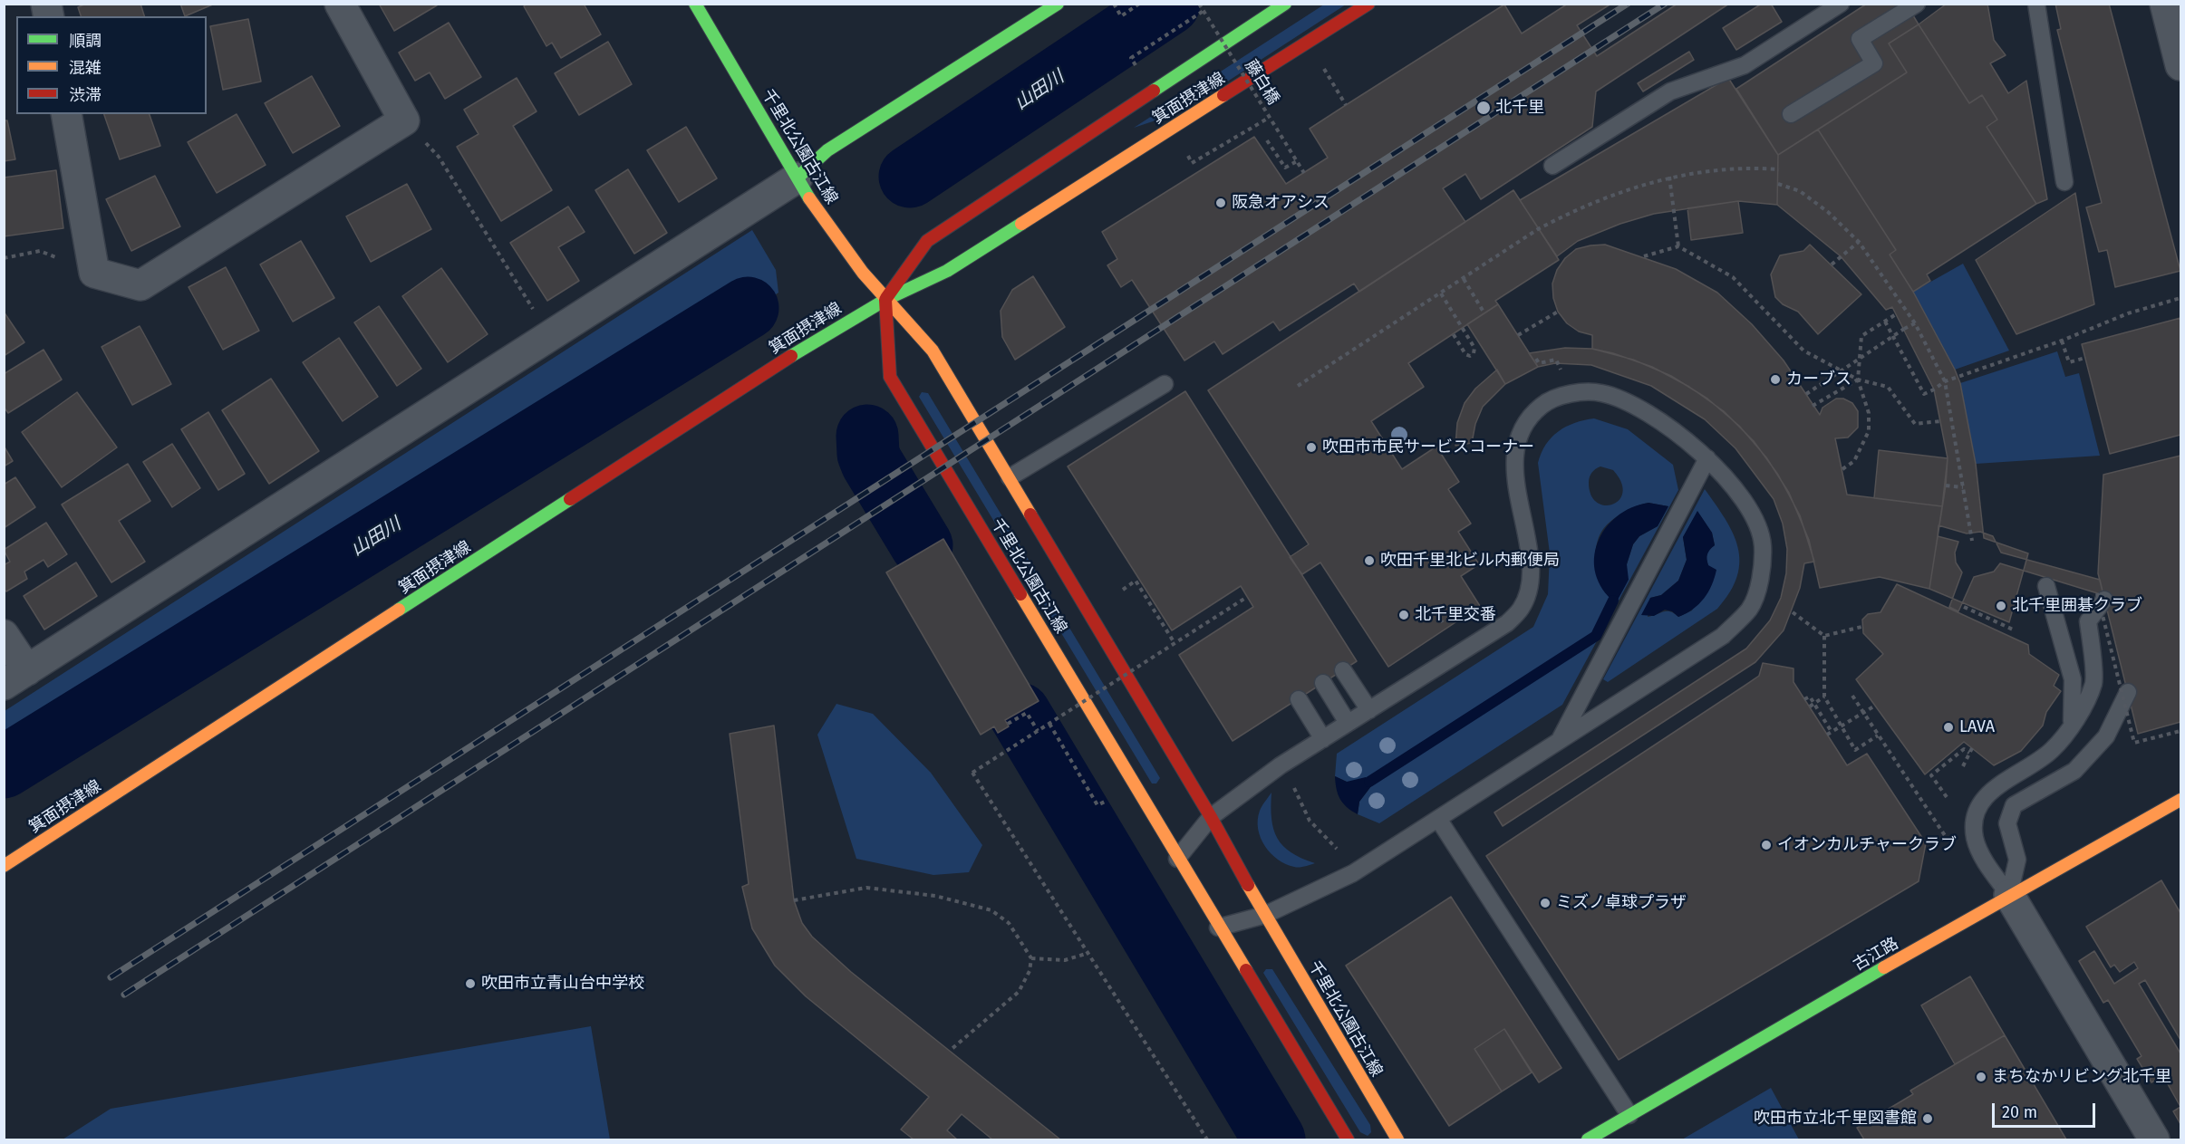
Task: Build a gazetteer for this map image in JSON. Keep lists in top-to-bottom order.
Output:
{
  "streets": {
    "street": ["箕面摂津線", "千里北公園古江線", "古江路"],
    "path": ["藤白橋"]
  },
  "crossings": [
    ["箕面摂津線", "千里北公園古江線"]
  ],
  "water": ["山田川"],
  "places": [
    "北千里",
    "阪急オアシス",
    "カーブス",
    "吹田市市民サービスコーナー",
    "吹田千里北ビル内郵便局",
    "北千里囲碁クラブ",
    "北千里交番",
    "LAVA",
    "イオンカルチャークラブ",
    "ミズノ卓球プラザ",
    "吹田市立青山台中学校",
    "まちなかリビング北千里",
    "吹田市立北千里図書館"
  ],
  "legend": ["順調", "混雑", "渋滞"],
  "scale_bar": "20 m"
}
